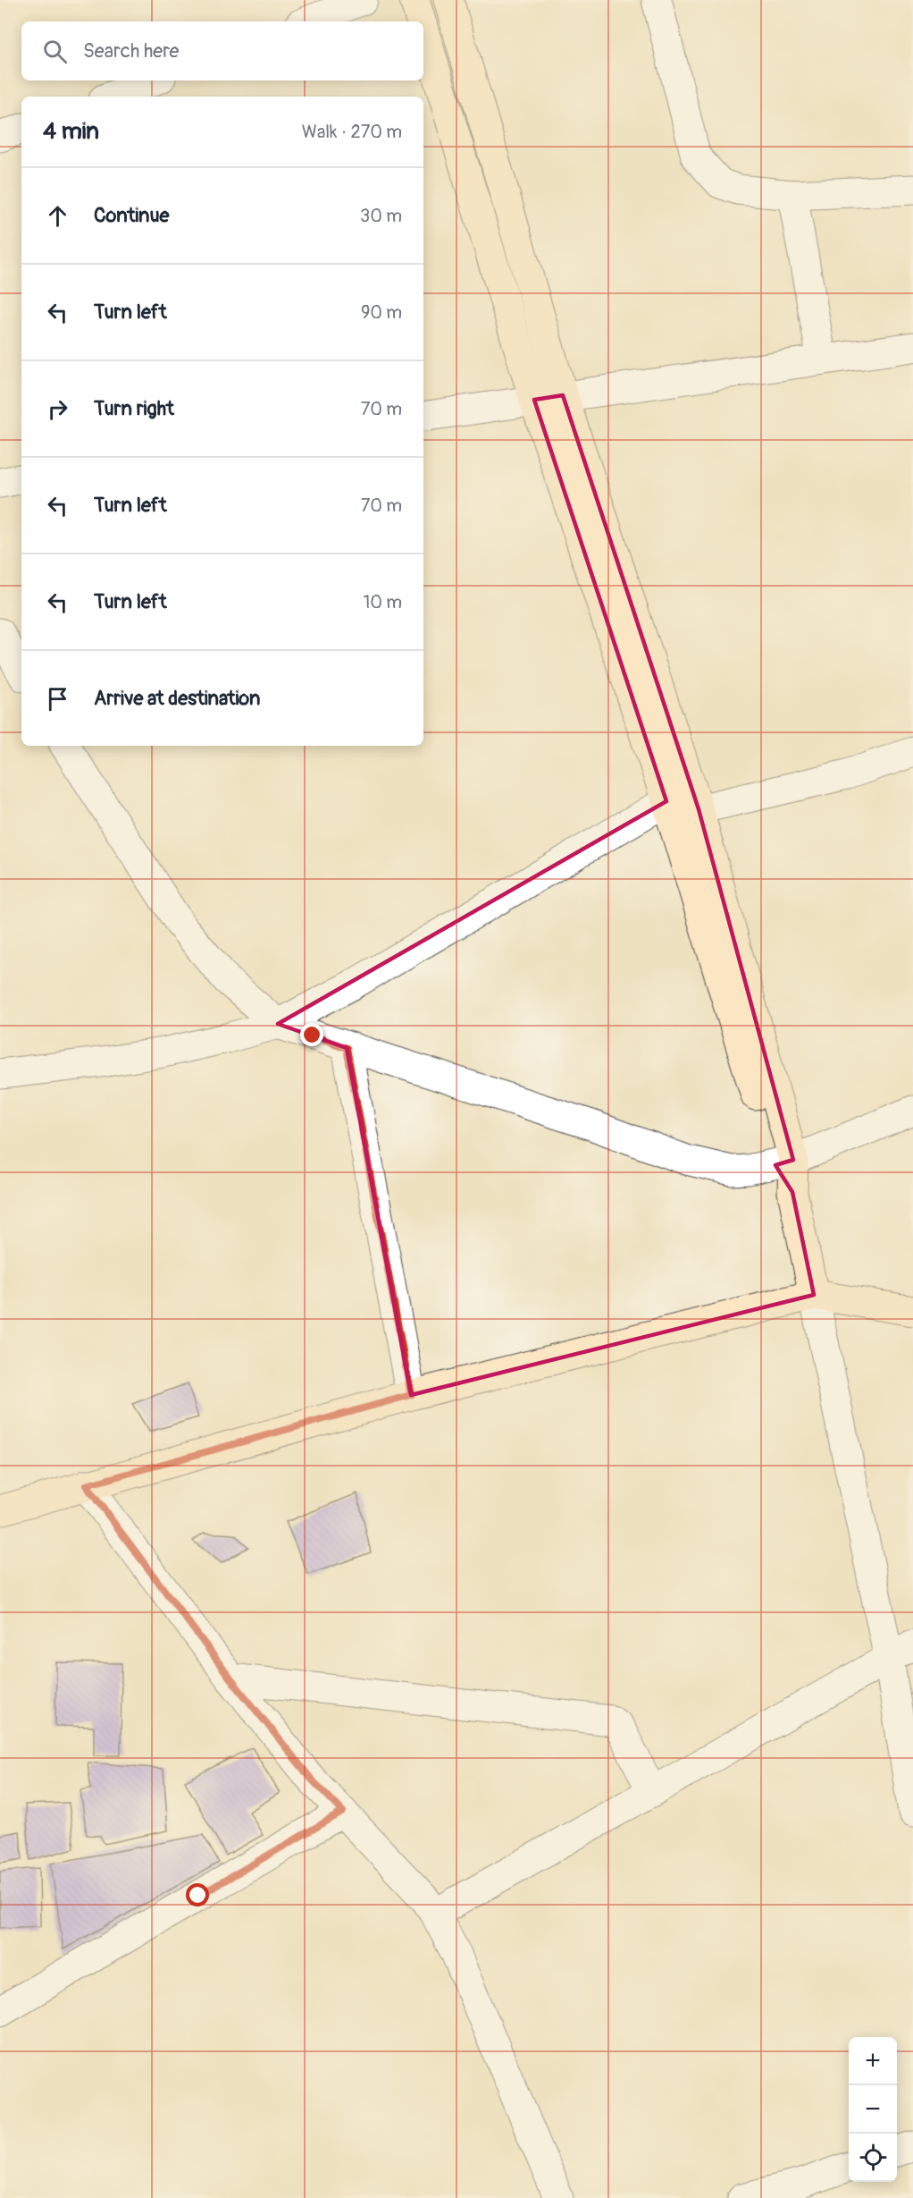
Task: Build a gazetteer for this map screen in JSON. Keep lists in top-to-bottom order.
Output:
{
  "page": {
    "search": "Search here",
    "heading": ["4 min", "Walk · 270 m"],
    "list": [
      ["Continue", "30 m"],
      ["Turn left", "90 m"],
      ["Turn right", "70 m"],
      ["Turn left", "70 m"],
      ["Turn left", "10 m"],
      "Arrive at destination"
    ],
    "map_buttons": ["+", "−"]
  }
}
